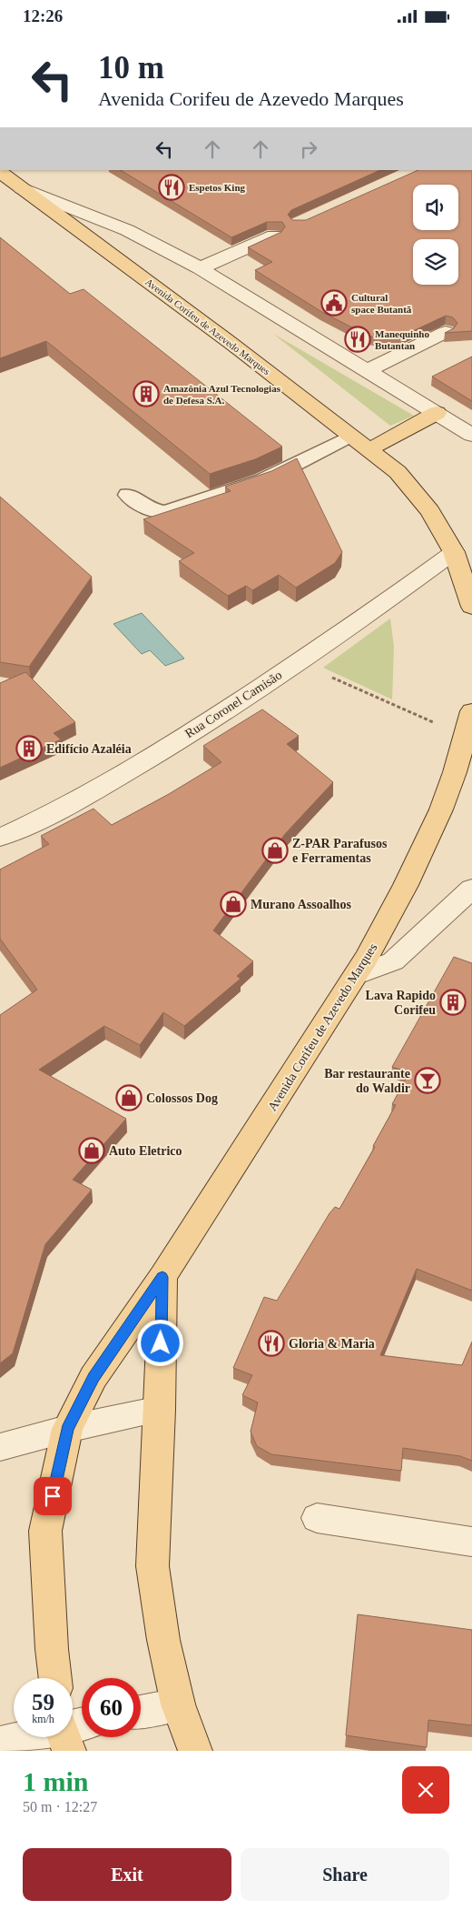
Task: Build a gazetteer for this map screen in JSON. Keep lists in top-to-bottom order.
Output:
{
  "streets": {
    "main road": ["Avenida Corifeu de Azevedo Marques"],
    "street": ["Rua Coronel Camisão"]
  },
  "crossings": [
    ["Avenida Corifeu de Azevedo Marques", "Rua Coronel Camisão"]
  ],
  "places": {
    "restaurant": ["Espetos King", "Manequinho Butantan", "Gloria & Maria"],
    "public building": ["Cultural space Butantã"],
    "building": ["Amazônia Azul Tecnologias de Defesa S.A.", "Edifício Azaléia", "Lava Rapido Corifeu"],
    "shop": [
      "Z-PAR Parafusos e Ferramentas",
      "Murano Assoalhos",
      "Colossos Dog",
      "Auto Eletrico"
    ],
    "bar": ["Bar restaurante do Waldir"]
  },
  "page": {
    "status": "12:26",
    "turn": ["10 m", "Avenida Corifeu de Azevedo Marques"],
    "speed": "59 km/h",
    "limit": "60",
    "heading": ["1 min", "50 m · 12:27"],
    "buttons": ["Exit", "Share"]
  }
}
